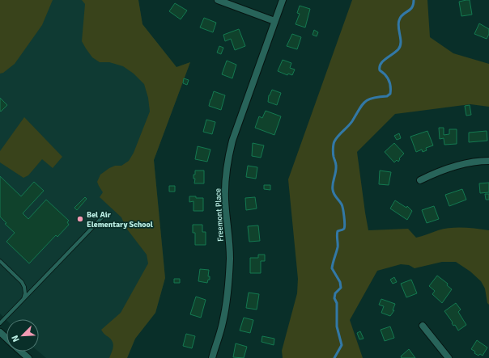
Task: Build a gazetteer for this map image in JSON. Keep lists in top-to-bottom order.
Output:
{
  "streets": {
    "street": ["Freemont Place"]
  },
  "places": ["Bel Air Elementary School"],
  "north": "bottom left"
}
